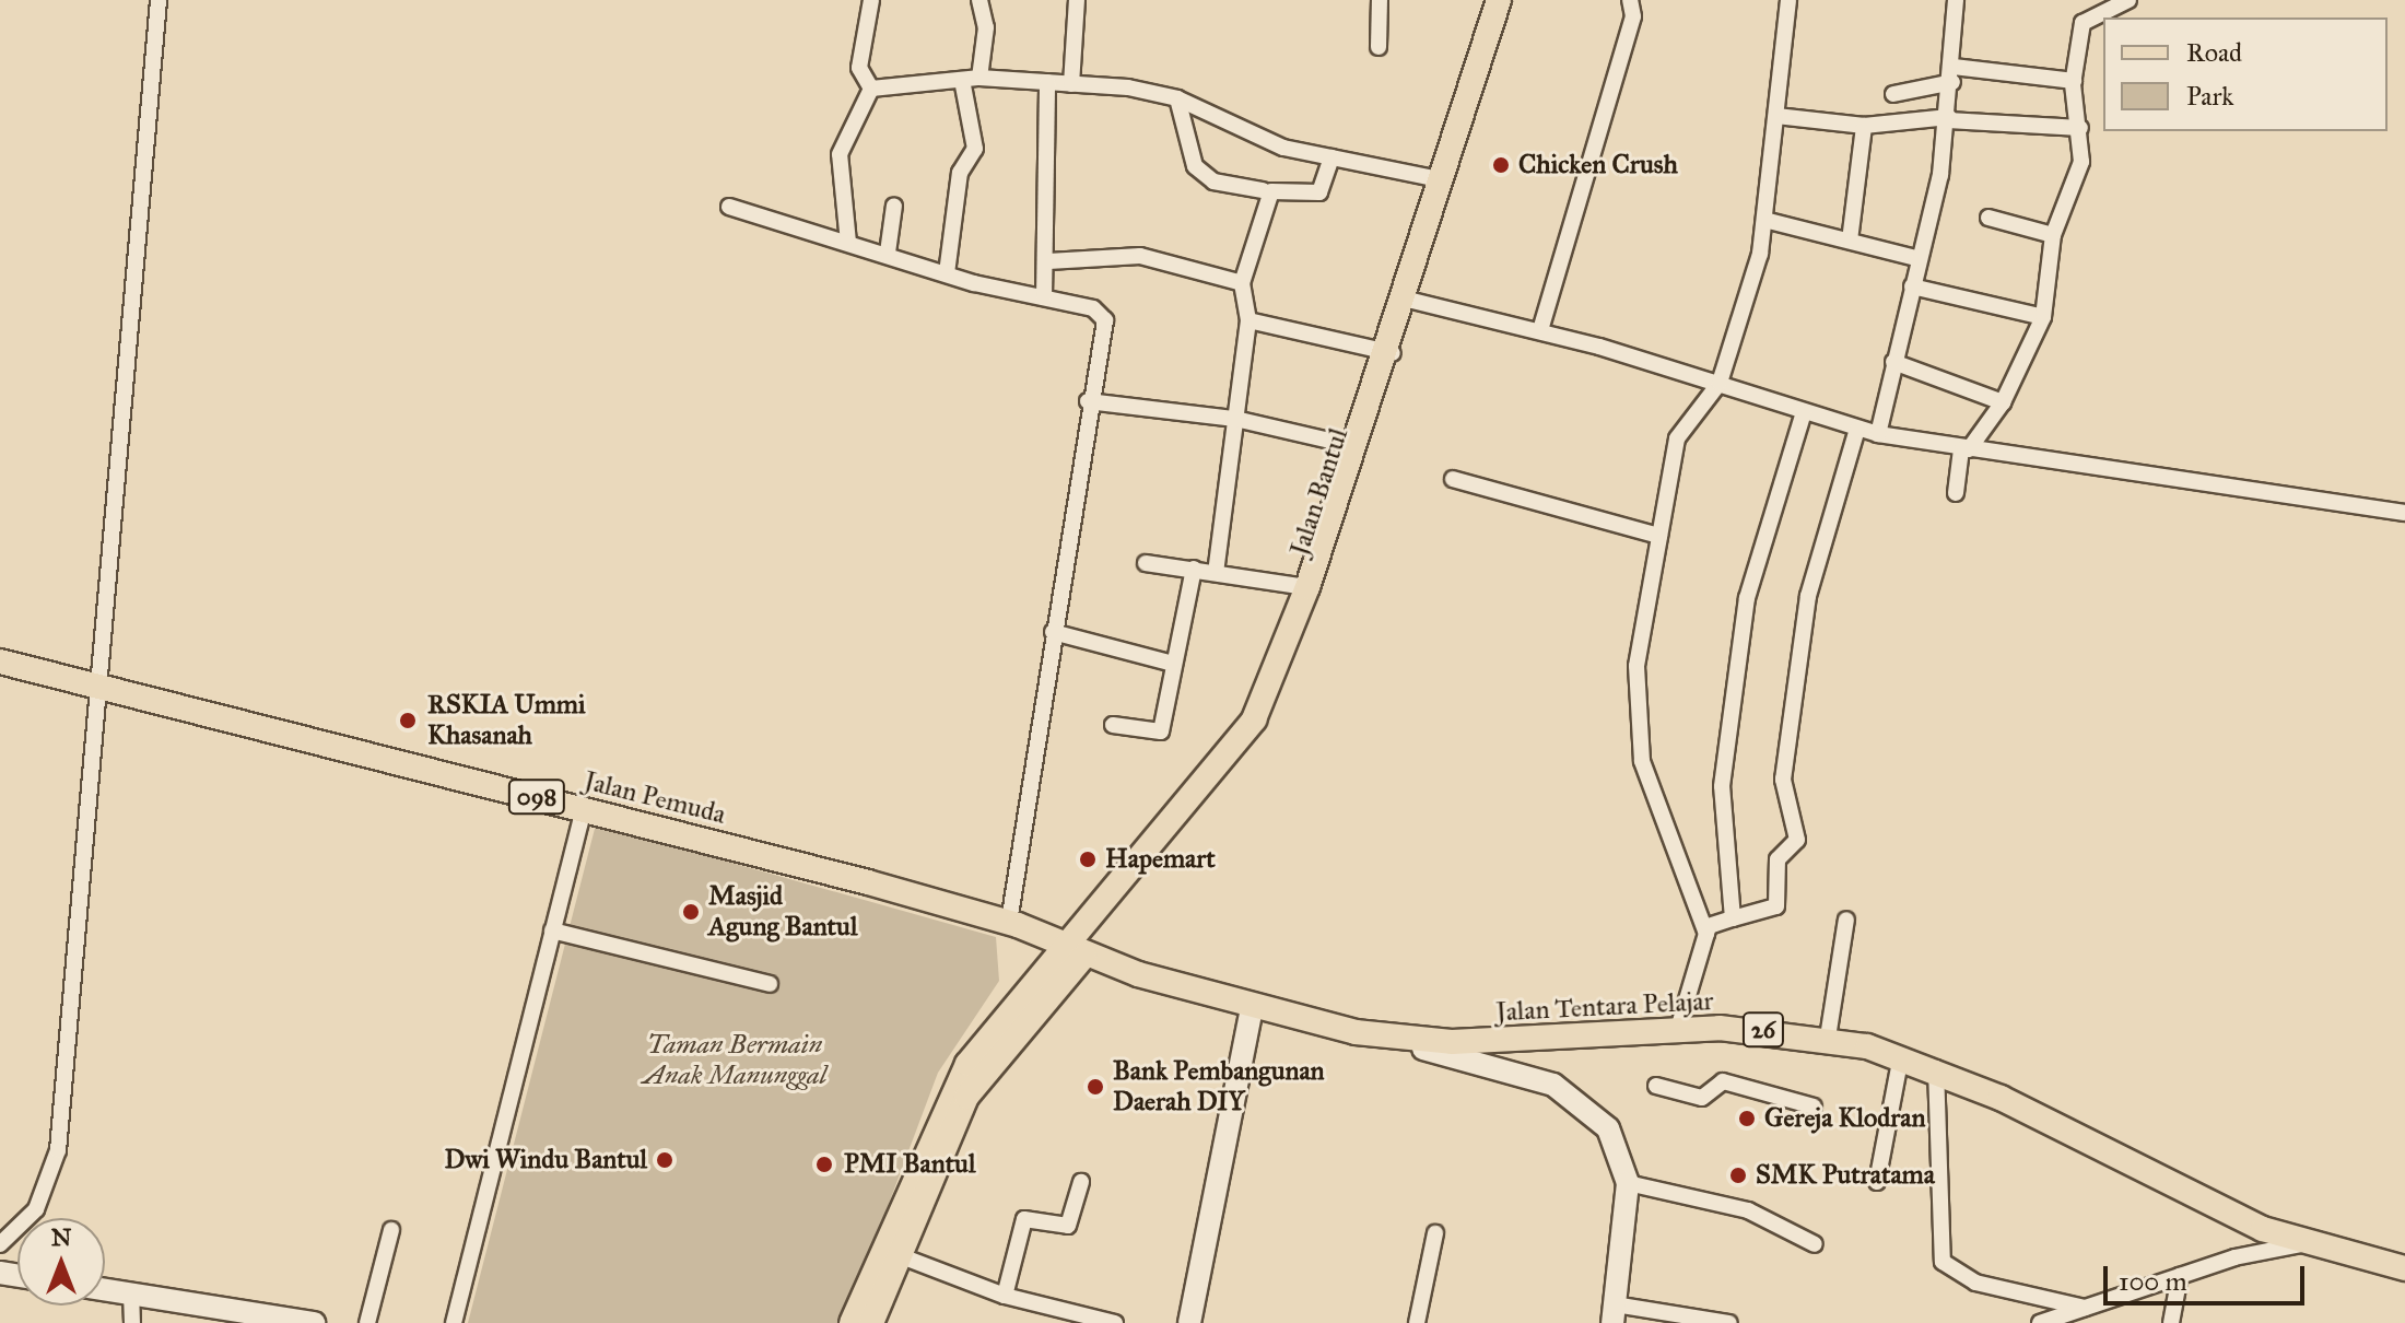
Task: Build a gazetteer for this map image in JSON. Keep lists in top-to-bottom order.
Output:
{
  "streets": {
    "main road": [
      "Jalan Bantul",
      "098",
      "Jalan Pemuda",
      "Jalan Tentara Pelajar",
      "26"
    ]
  },
  "crossings": [
    ["Jalan Bantul", "Jalan Pemuda"],
    ["Jalan Bantul", "Jalan Tentara Pelajar"],
    ["Jalan Pemuda", "Jalan Tentara Pelajar"]
  ],
  "parks": ["Taman Bermain Anak Manunggal"],
  "places": [
    "Chicken Crush",
    "RSKIA Ummi Khasanah",
    "Hapemart",
    "Masjid Agung Bantul",
    "Bank Pembangunan Daerah DIY",
    "Gereja Klodran",
    "Dwi Windu Bantul",
    "PMI Bantul",
    "SMK Putratama"
  ],
  "legend": ["Road", "Park"],
  "scale_bar": "100 m",
  "north": "top"
}
